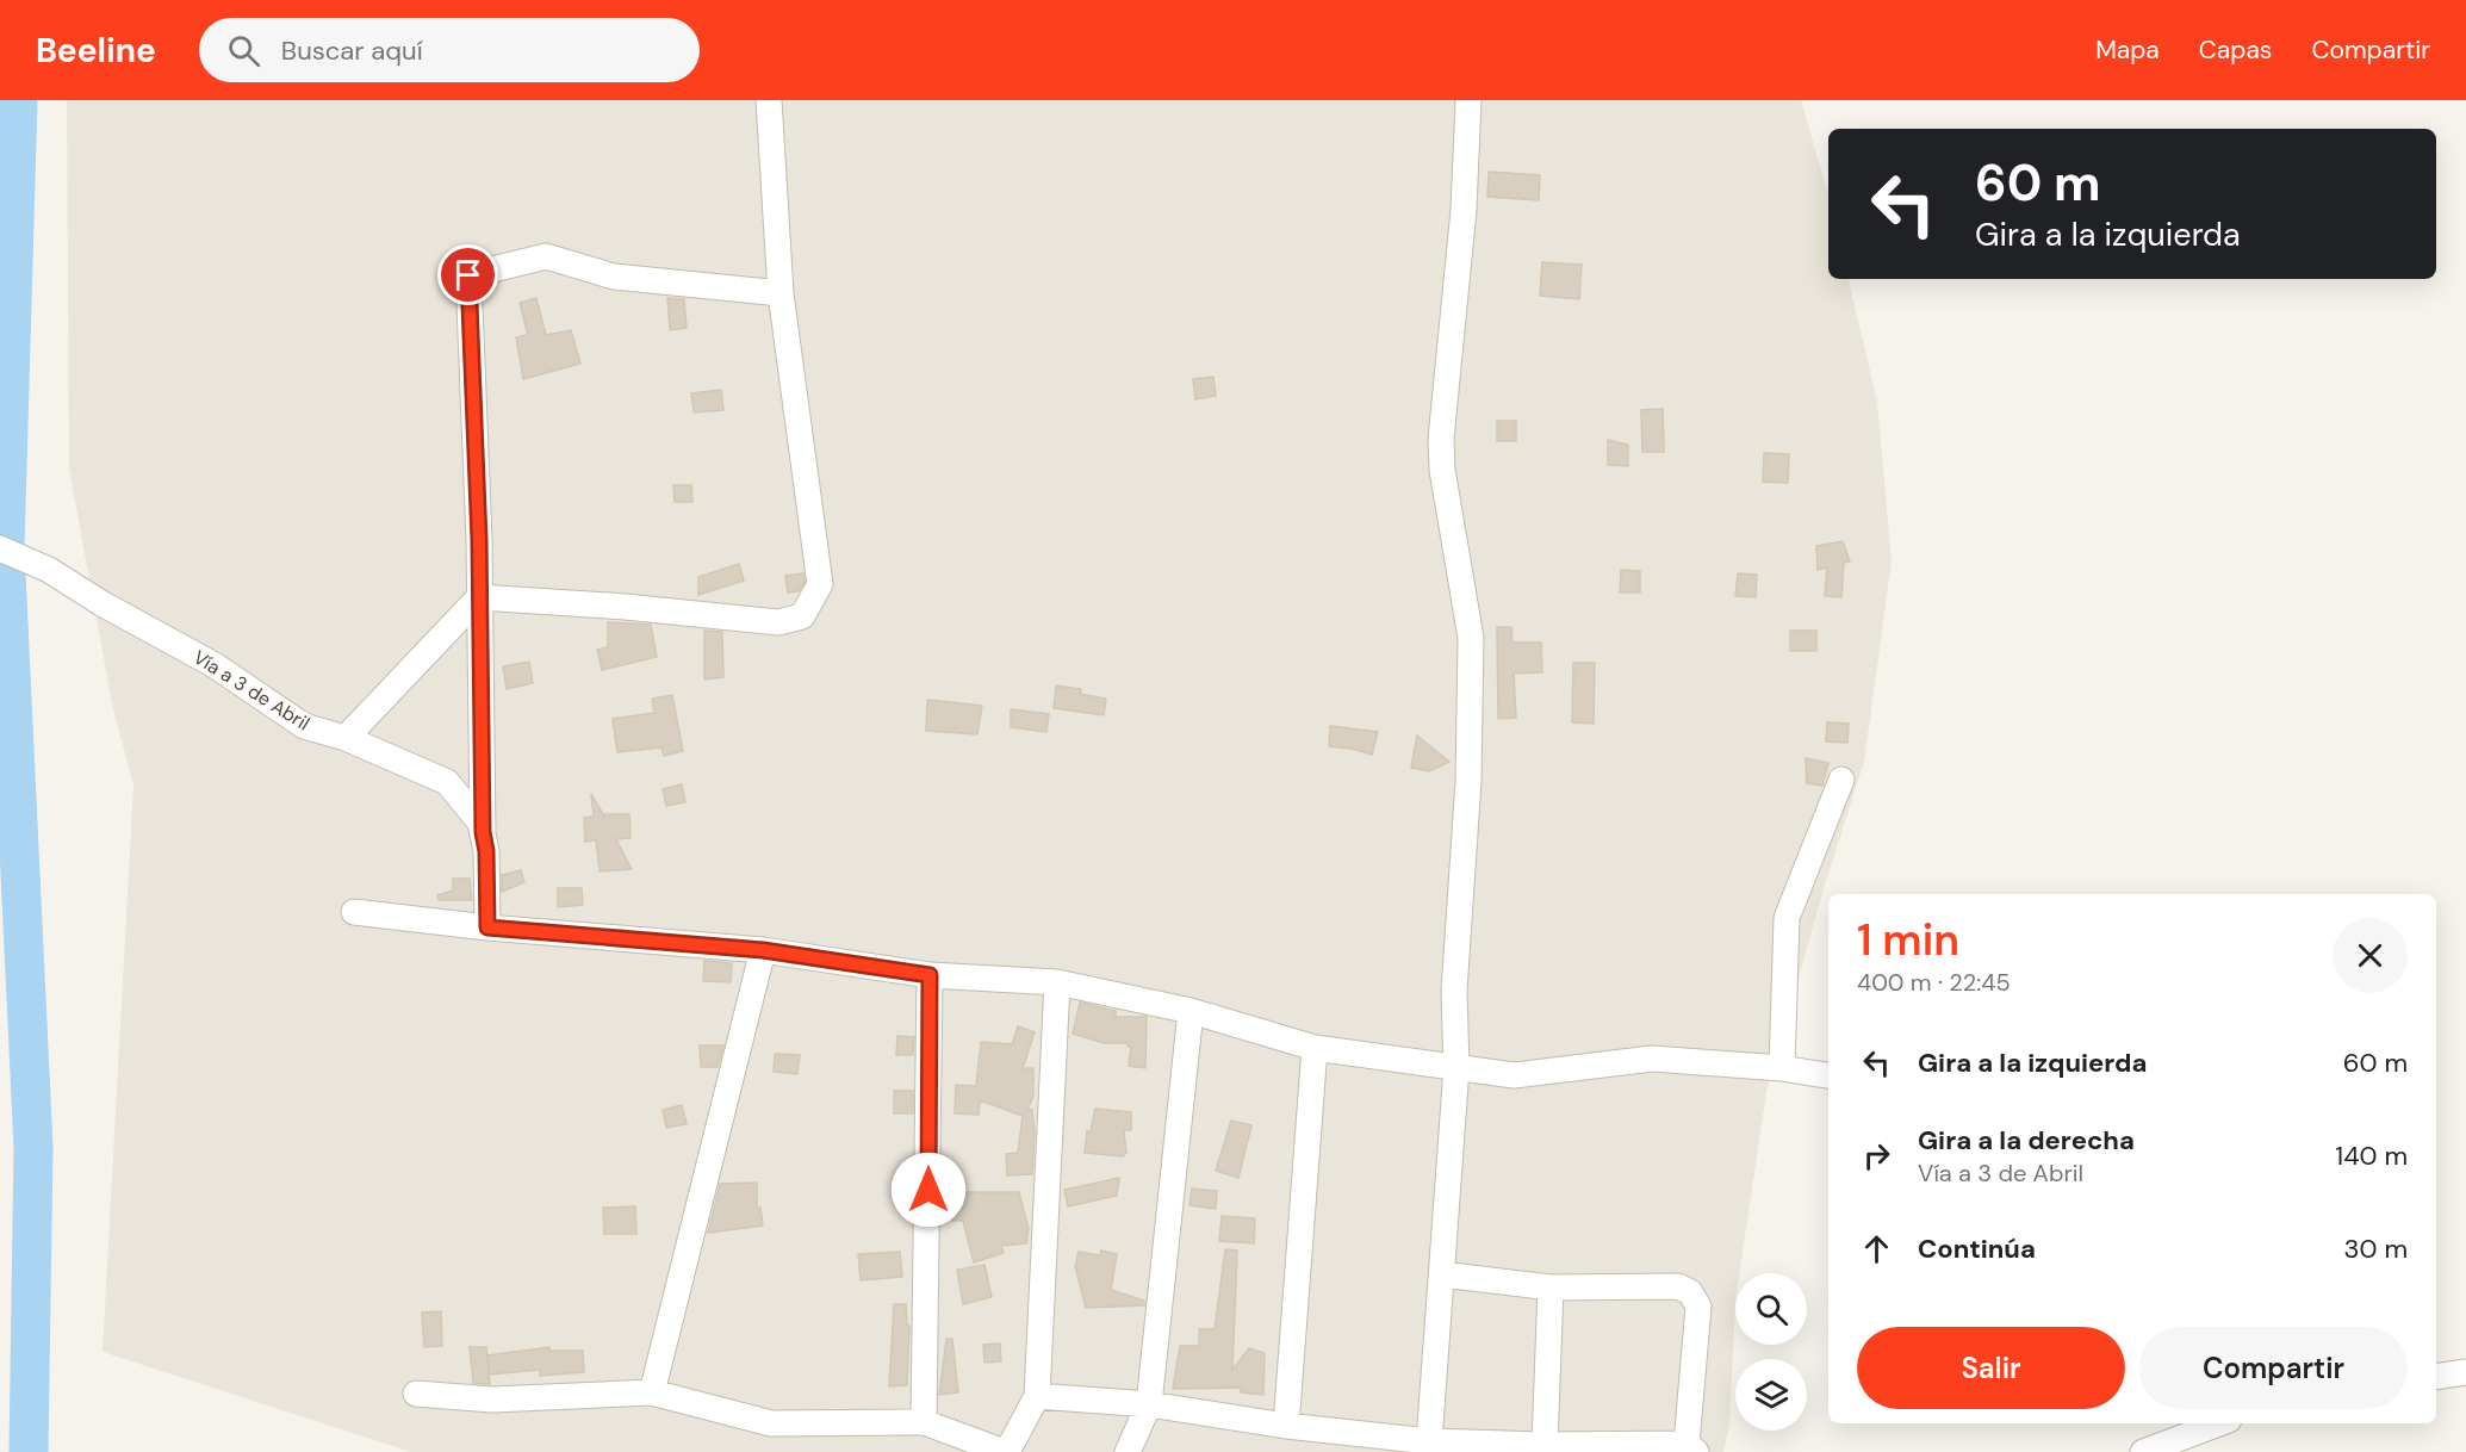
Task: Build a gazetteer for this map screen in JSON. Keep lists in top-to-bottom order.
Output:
{
  "streets": {
    "street": ["Vía a 3 de Abril"]
  },
  "page": {
    "header": "Beeline",
    "search": "Buscar aquí",
    "nav": ["Mapa", "Capas", "Compartir"],
    "turn": ["60 m", "Gira a la izquierda"],
    "heading": ["1 min", "400 m · 22:45"],
    "list": [
      {
        "name": "Gira a la izquierda",
        "value": "60 m"
      },
      {
        "name": "Gira a la derecha",
        "note": "Vía a 3 de Abril",
        "value": "140 m"
      },
      {
        "name": "Continúa",
        "value": "30 m"
      }
    ],
    "buttons": ["Salir", "Compartir"]
  }
}
